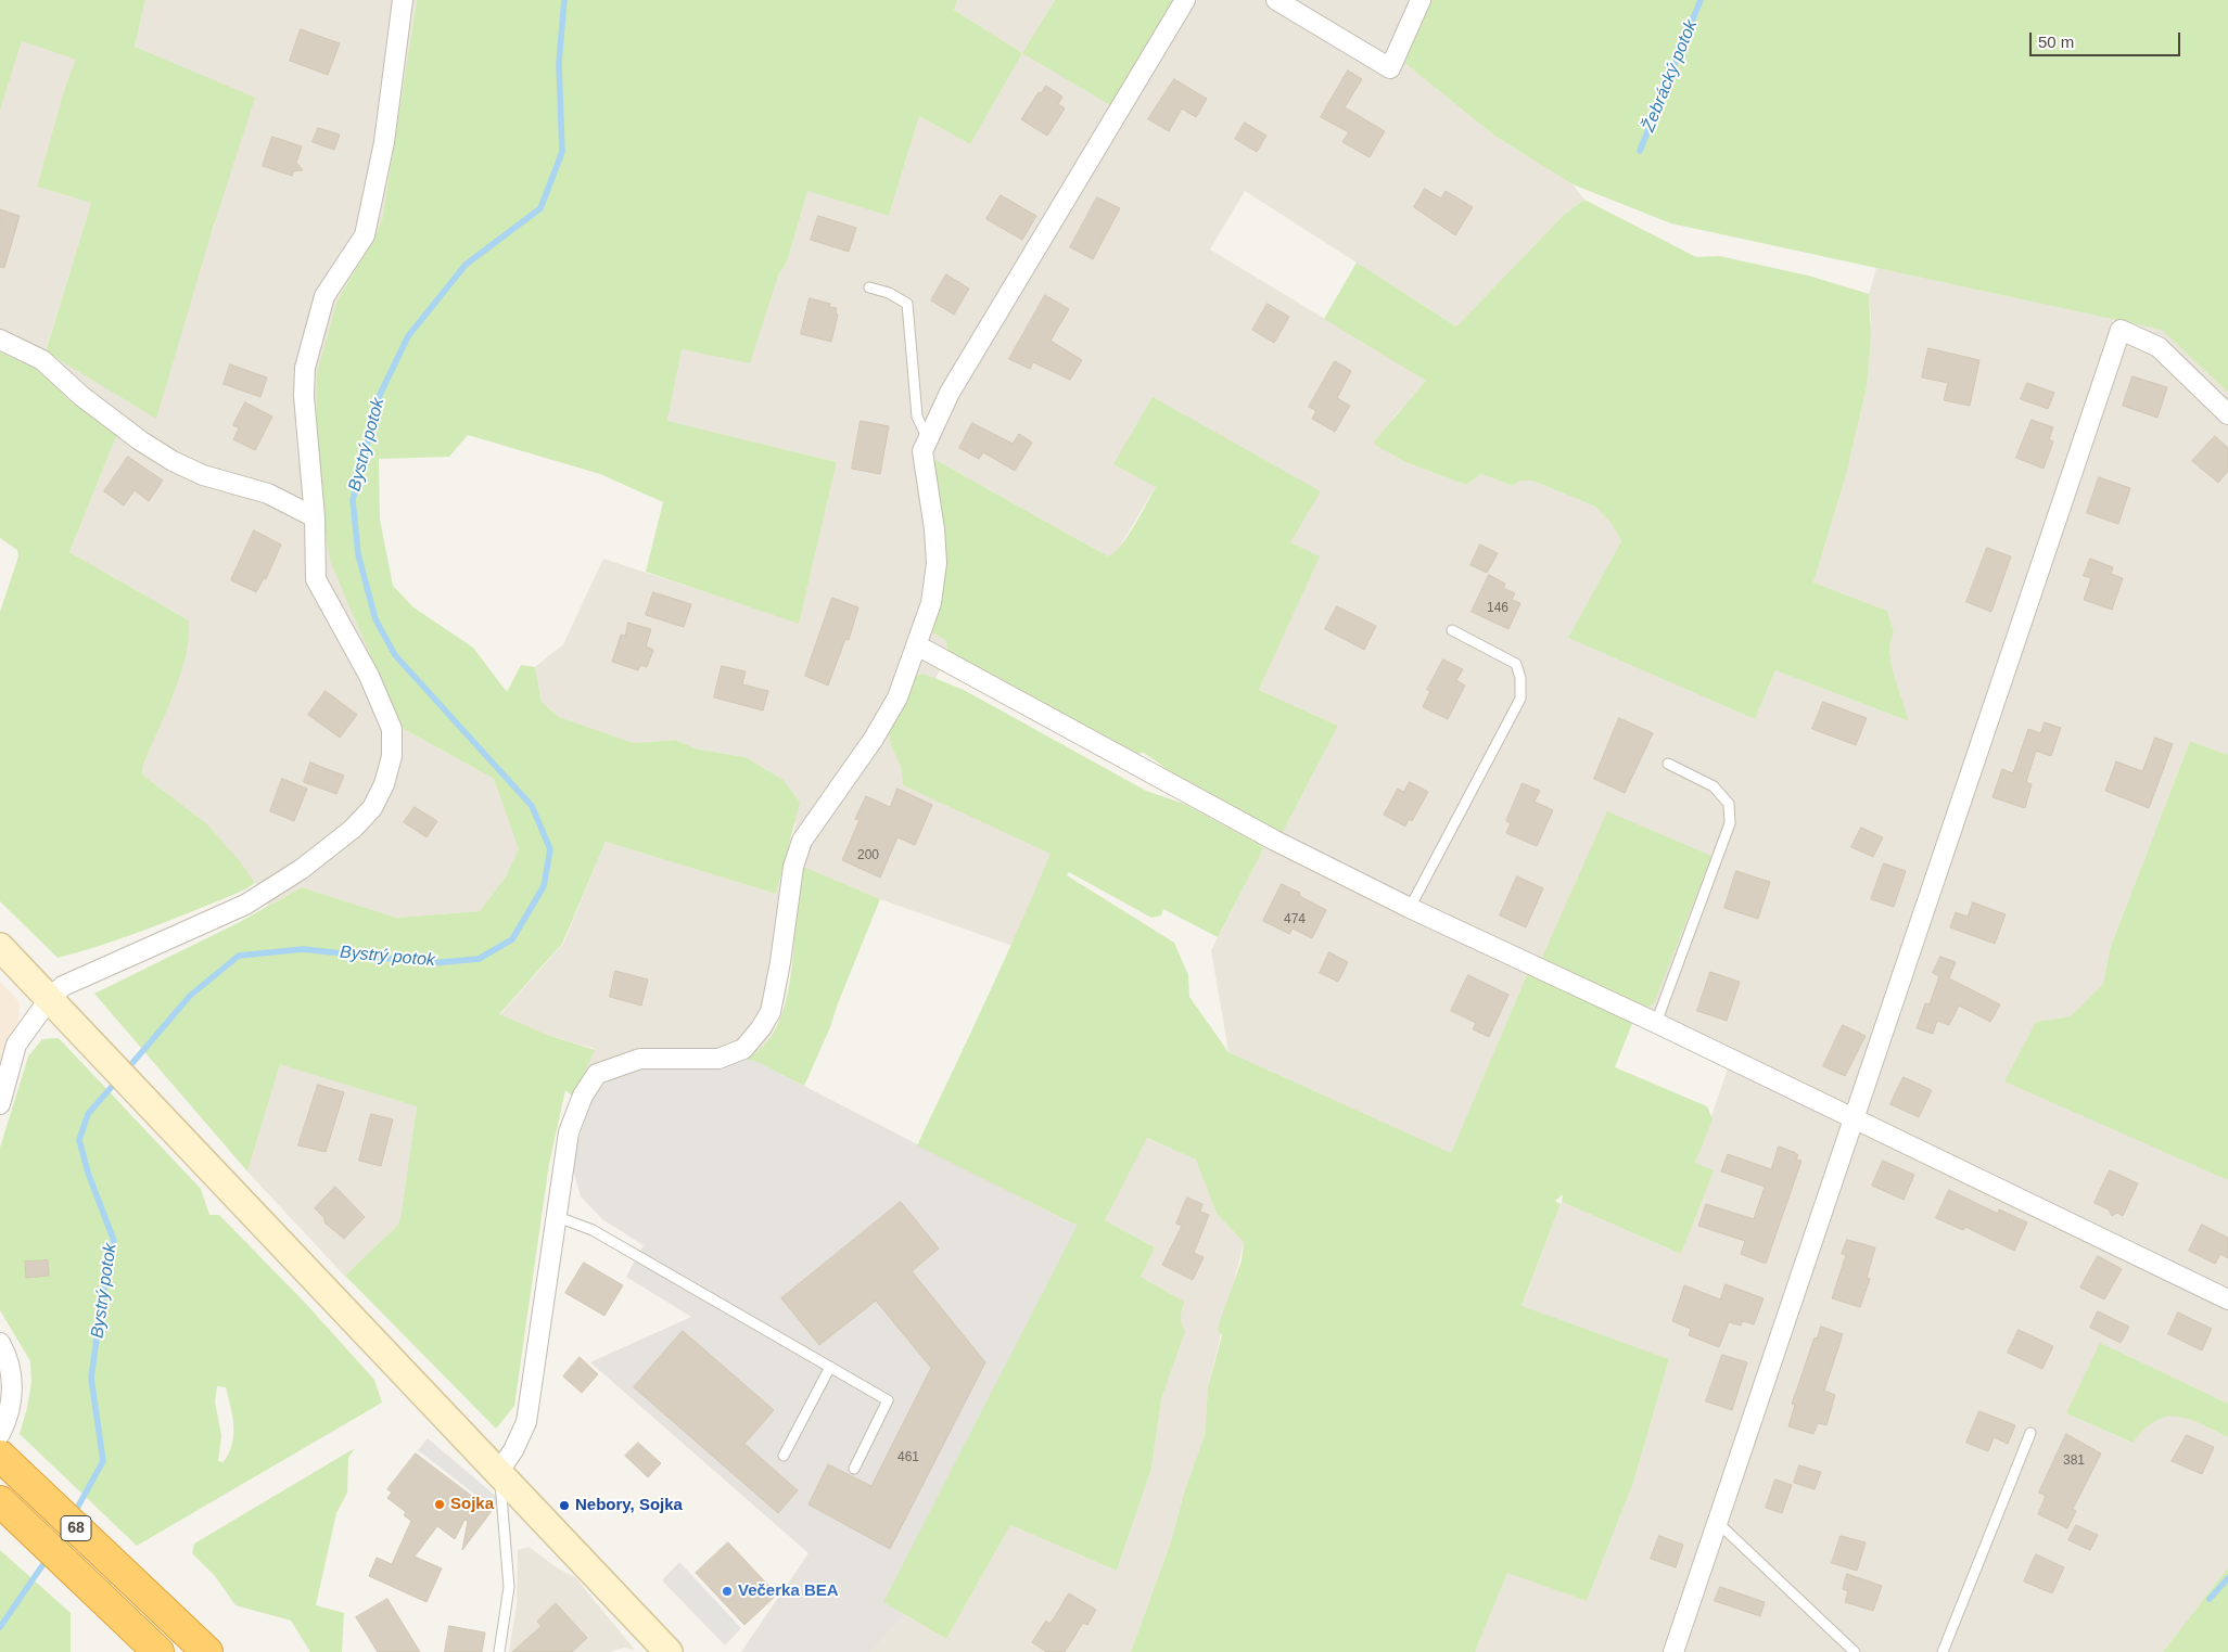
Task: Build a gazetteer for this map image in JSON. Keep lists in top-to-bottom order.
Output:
{
  "streets": {
    "highway": ["68"]
  },
  "water": ["Žebrácký potok", "Bystrý potok"],
  "places": ["Sojka", "Nebory, Sojka", "Večerka BEA"],
  "house_numbers": [
    "146",
    "200",
    "474",
    "461",
    "381"
  ],
  "scale_bar": "50 m"
}
